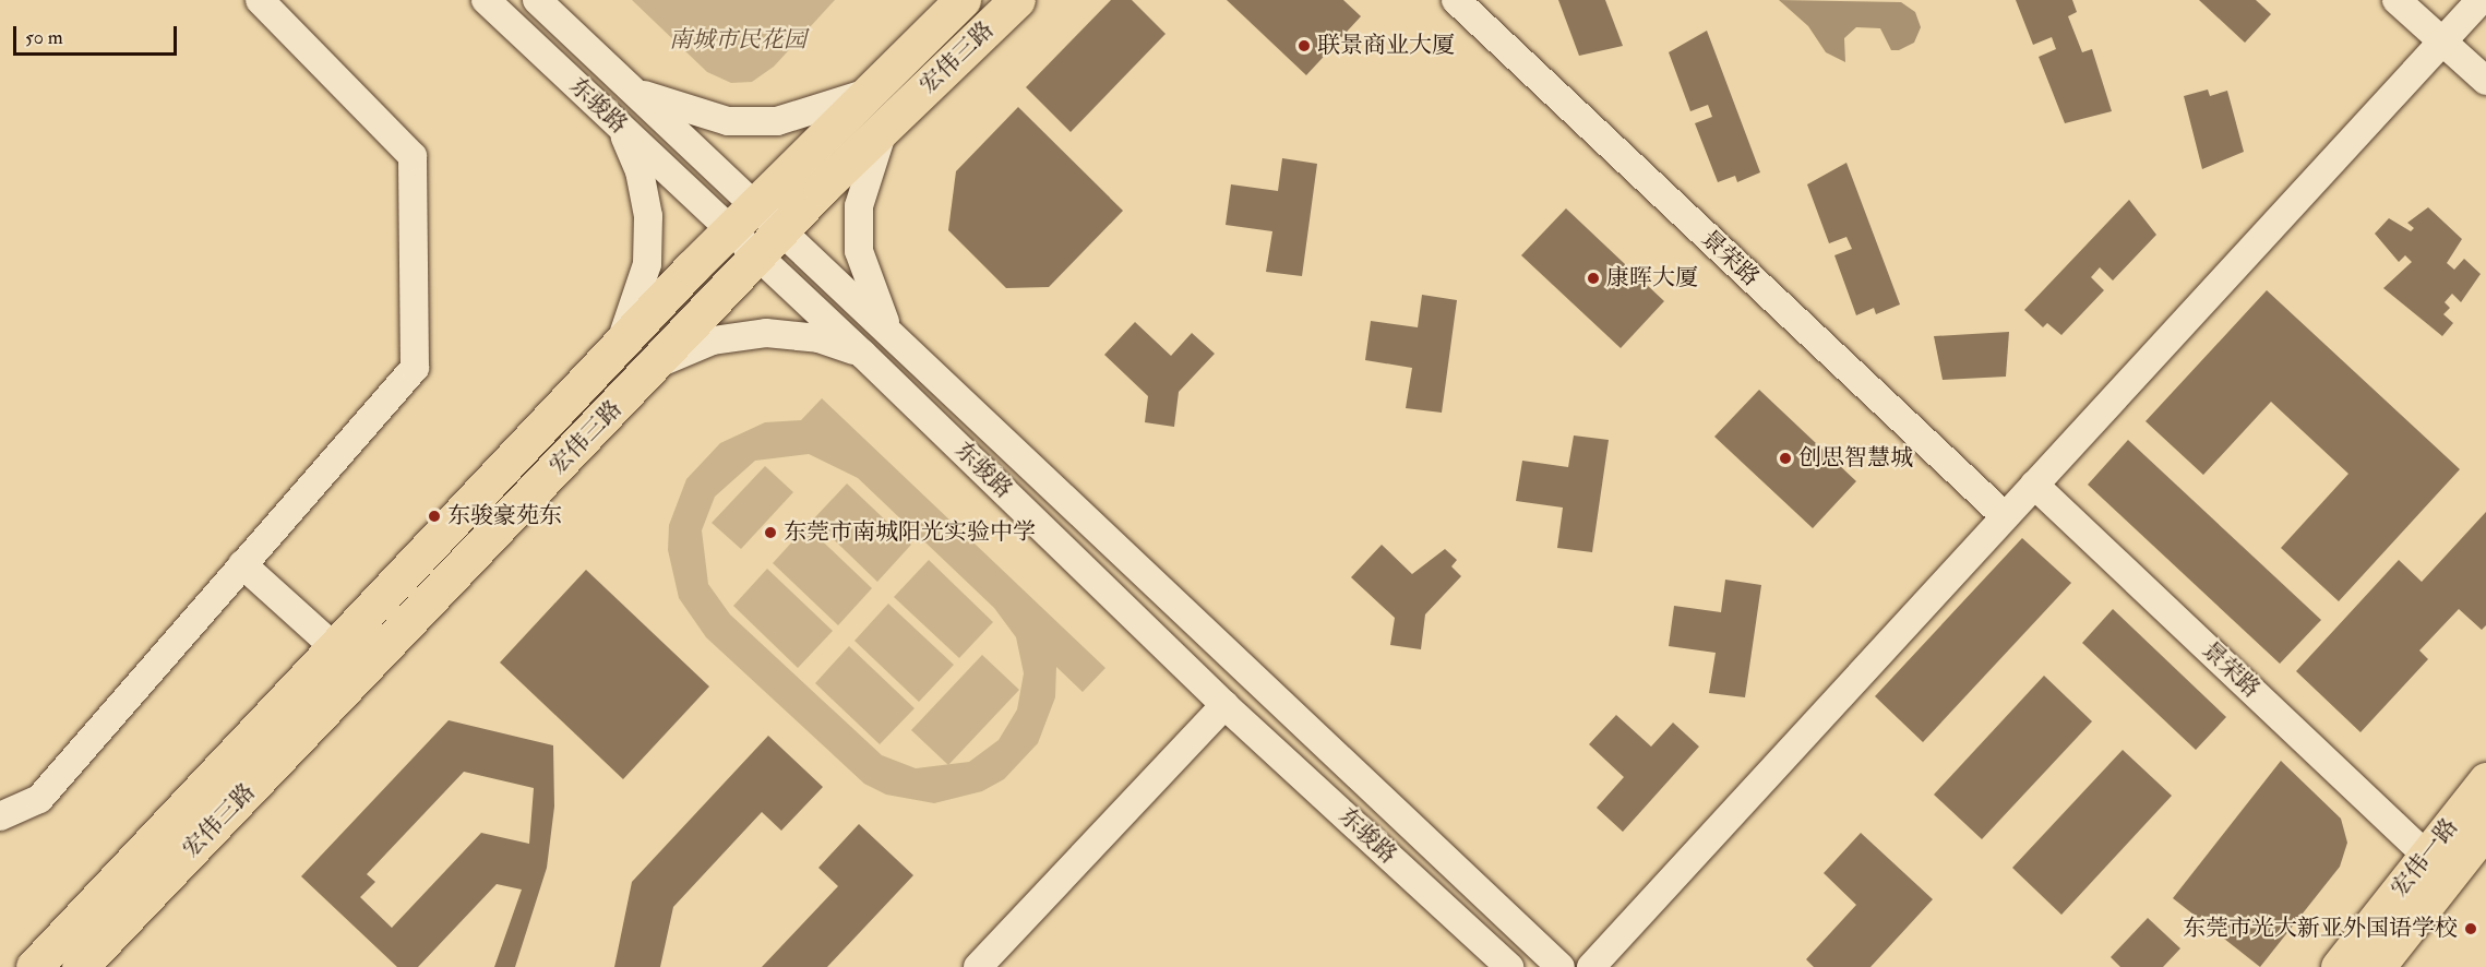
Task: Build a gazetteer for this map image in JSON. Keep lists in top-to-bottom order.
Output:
{
  "streets": {
    "main road": ["宏伟三路", "宏伟一路"],
    "street": ["东骏路", "景荣路"]
  },
  "crossings": [
    ["宏伟三路", "东骏路"],
    ["景荣路", "宏伟一路"]
  ],
  "parks": ["南城市民花园"],
  "places": [
    "联景商业大厦",
    "康晖大厦",
    "创思智慧城",
    "东骏豪苑东",
    "东莞市南城阳光实验中学",
    "东莞市光大新亚外国语学校"
  ],
  "scale_bar": "50 m"
}
